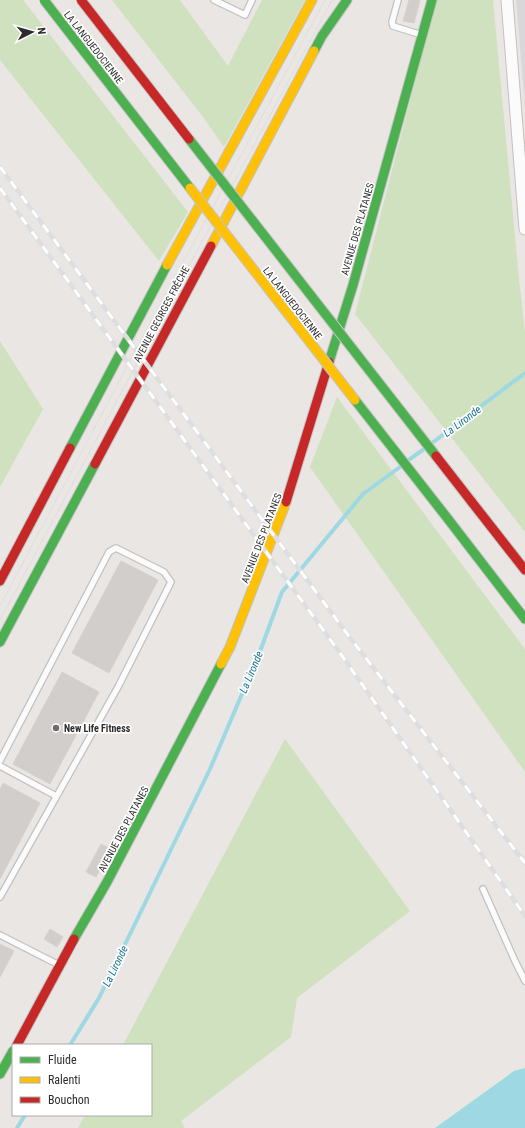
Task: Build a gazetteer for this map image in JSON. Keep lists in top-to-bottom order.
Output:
{
  "streets": {
    "main road": ["LA LANGUEDOCIENNE", "AVENUE DES PLATANES", "AVENUE GEORGES FRÊCHE"]
  },
  "water": ["La Lironde"],
  "places": ["New Life Fitness"],
  "legend": ["Fluide", "Ralenti", "Bouchon"],
  "north": "right"
}
